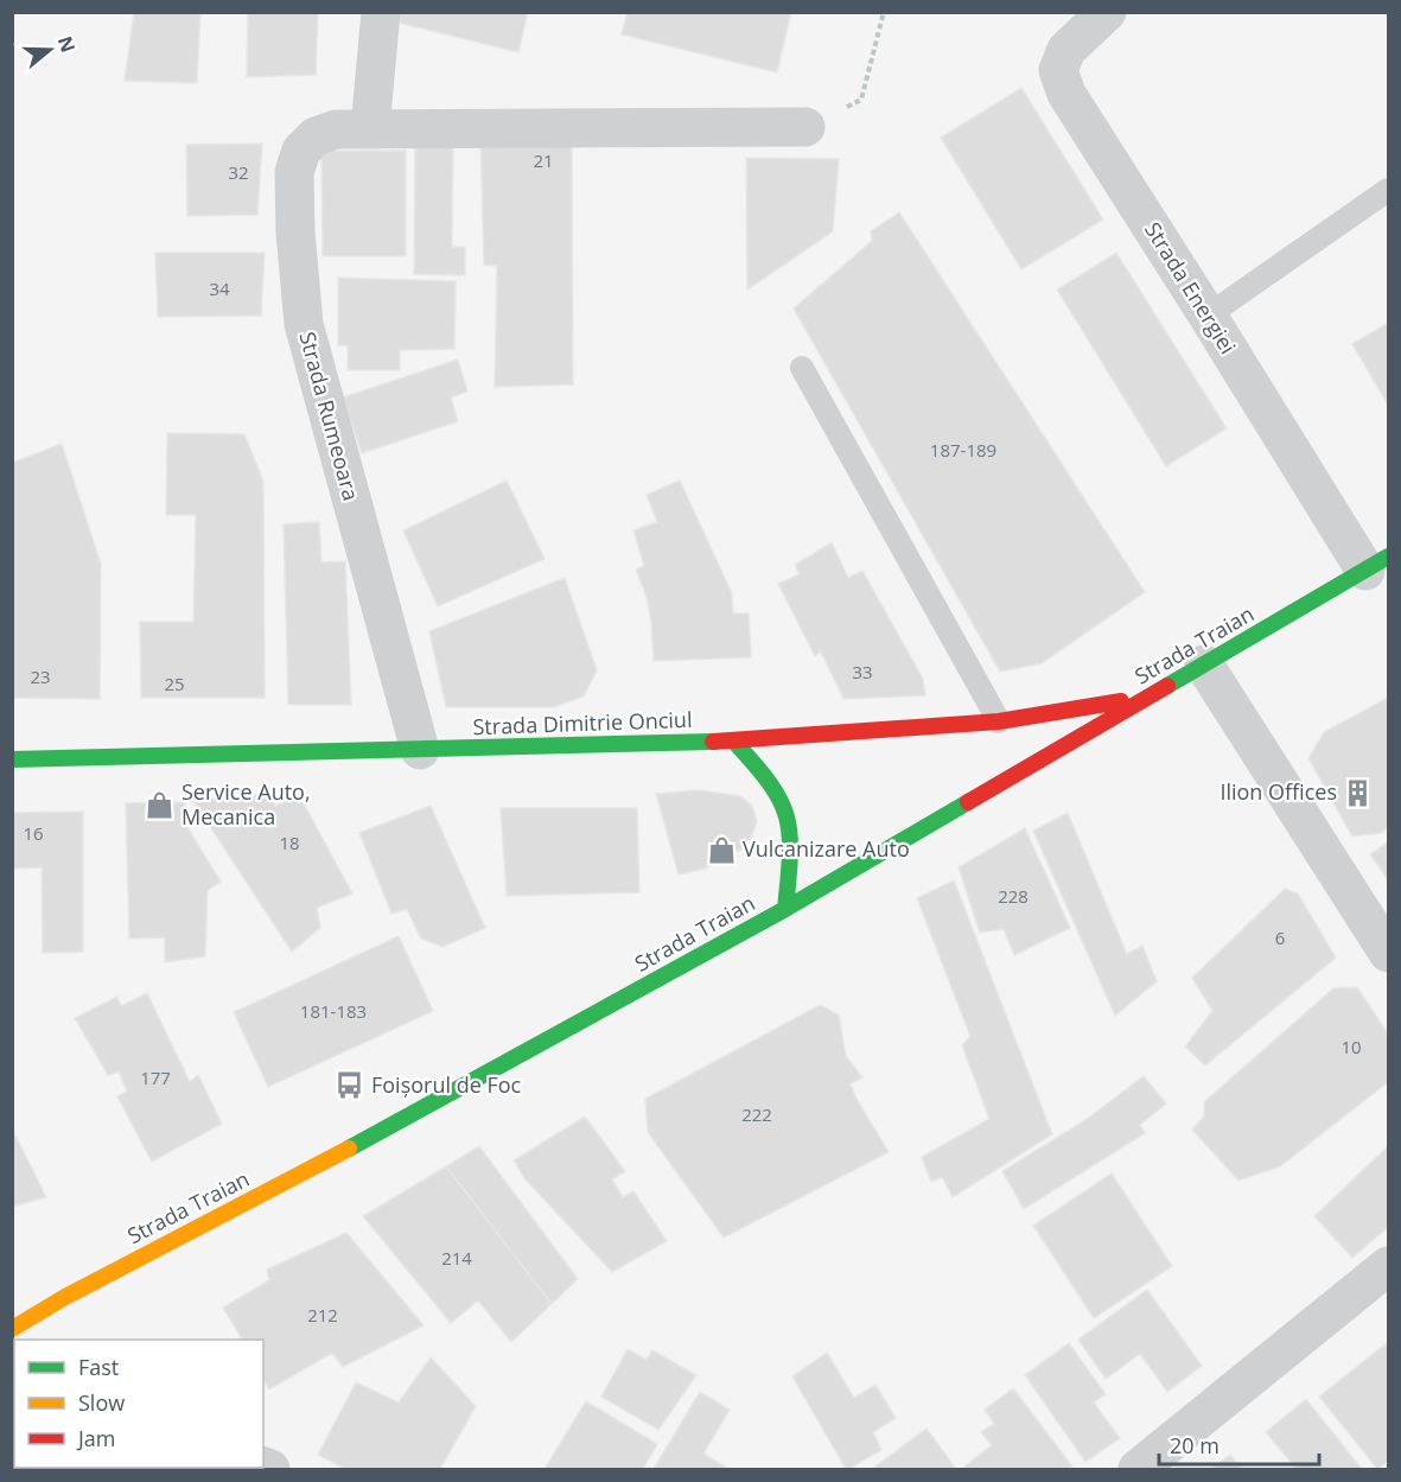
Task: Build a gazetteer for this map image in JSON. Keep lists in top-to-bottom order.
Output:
{
  "streets": {
    "main road": ["Strada Traian", "Strada Dimitrie Onciul"],
    "street": ["Strada Energiei", "Strada Rumeoara"]
  },
  "crossings": [
    ["Strada Energiei", "Strada Traian"],
    ["Strada Rumeoara", "Strada Dimitrie Onciul"],
    ["Strada Traian", "Strada Dimitrie Onciul"]
  ],
  "places": {
    "building": ["Ilion Offices"],
    "shop": ["Service Auto, Mecanica", "Vulcanizare Auto"],
    "bus stop": ["Foișorul de Foc"]
  },
  "house_numbers": [
    "21",
    "32",
    "34",
    "187-189",
    "33",
    "23",
    "25",
    "16",
    "18",
    "228",
    "6",
    "181-183",
    "10",
    "177",
    "222",
    "214",
    "212"
  ],
  "legend": ["Fast", "Slow", "Jam"],
  "scale_bar": "20 m",
  "north": "right"
}
